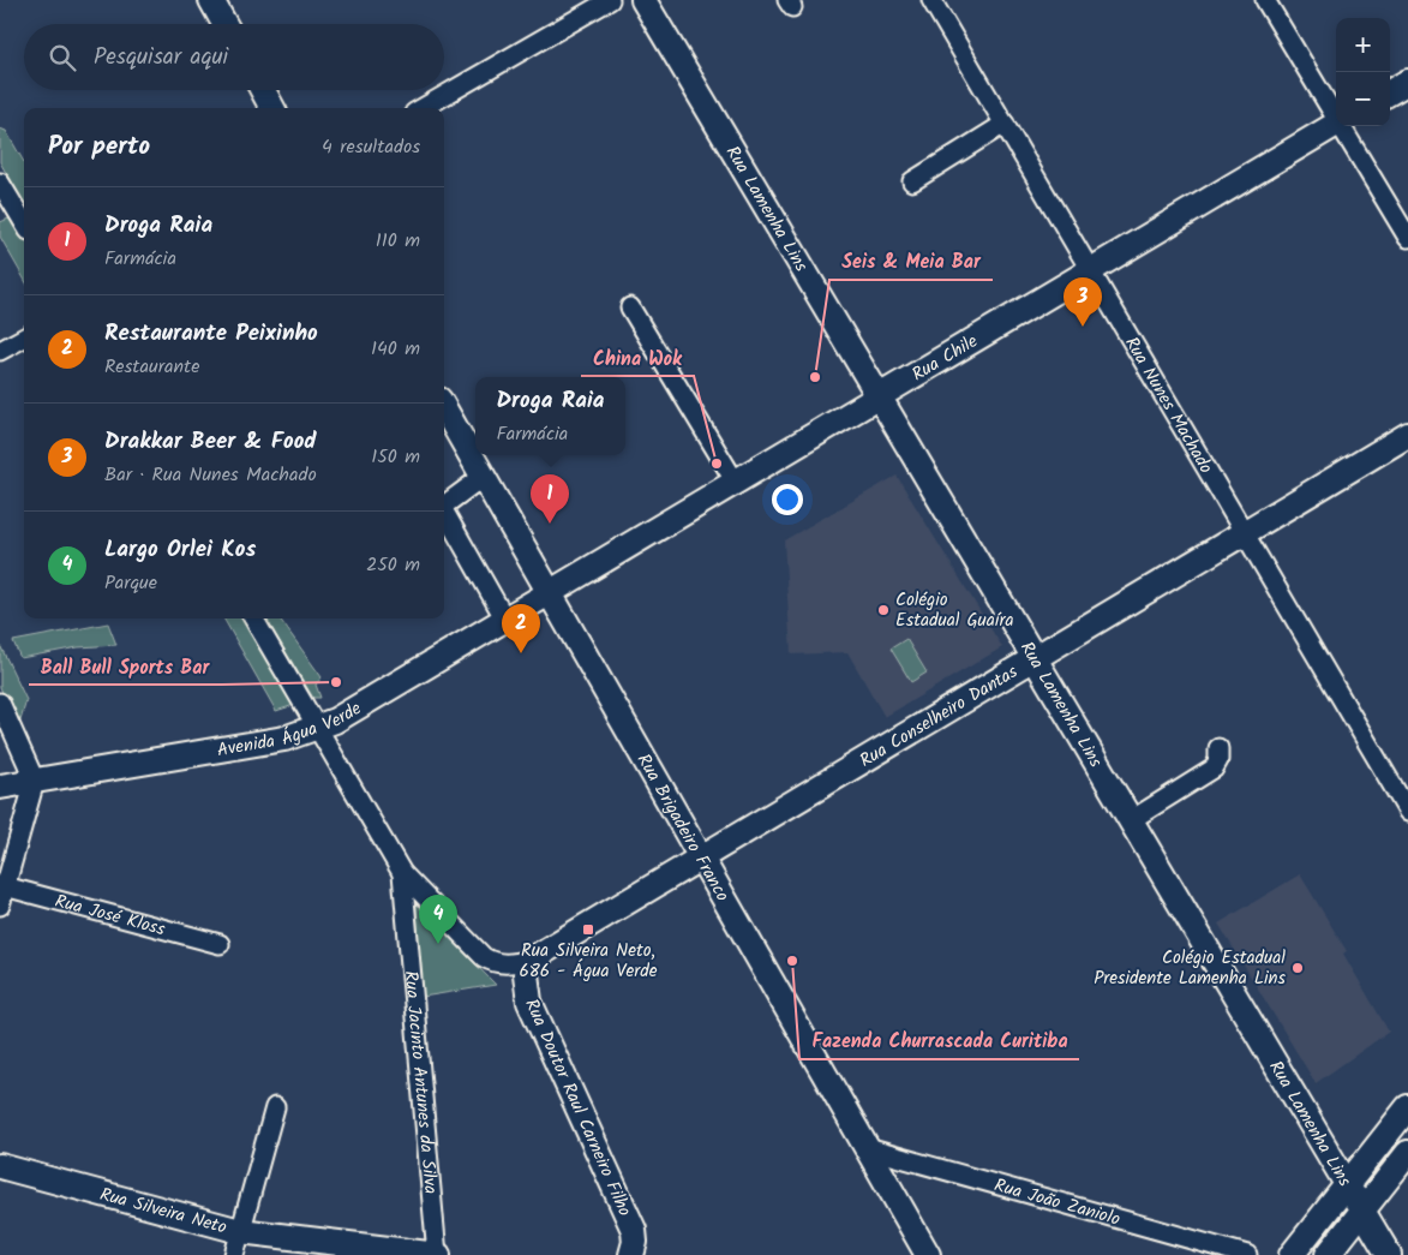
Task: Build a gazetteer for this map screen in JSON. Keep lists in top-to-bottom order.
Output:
{
  "streets": {
    "main road": [
      "Rua Lamenha Lins",
      "Rua Chile",
      "Rua Conselheiro Dantas",
      "Avenida Água Verde",
      "Rua Brigadeiro Franco",
      "Rua Doutor Raul Carneiro Filho",
      "Rua Silveira Neto"
    ],
    "street": [
      "Rua Nunes Machado",
      "Rua José Kloss",
      "Rua Jacinto Antunes da Silva",
      "Rua João Zaniolo"
    ]
  },
  "crossings": [
    ["Rua Lamenha Lins", "Rua Chile"],
    ["Rua Lamenha Lins", "Rua Conselheiro Dantas"],
    ["Rua Chile", "Rua Nunes Machado"],
    ["Rua Chile", "Avenida Água Verde"],
    ["Rua Chile", "Rua Brigadeiro Franco"],
    ["Rua Nunes Machado", "Rua Conselheiro Dantas"],
    ["Rua Conselheiro Dantas", "Rua Brigadeiro Franco"],
    ["Rua Conselheiro Dantas", "Rua Doutor Raul Carneiro Filho"],
    ["Avenida Água Verde", "Rua Brigadeiro Franco"],
    ["Rua Brigadeiro Franco", "Rua João Zaniolo"],
    ["Rua Jacinto Antunes da Silva", "Rua Silveira Neto"]
  ],
  "places": {
    "other": [
      "Seis & Meia Bar",
      "China Wok",
      "Colégio Estadual Guaíra",
      "Ball Bull Sports Bar",
      "Fazenda Churrascada Curitiba",
      "Colégio Estadual Presidente Lamenha Lins"
    ],
    "transit": ["Rua Silveira Neto, 686 - Água Verde"]
  },
  "page": {
    "map_buttons": ["+", "−"],
    "search": "Pesquisar aqui",
    "heading": ["Por perto", "4 resultados"],
    "list": [
      {
        "mark": "1",
        "name": "Droga Raia",
        "note": "Farmácia",
        "value": "110 m"
      },
      {
        "mark": "2",
        "name": "Restaurante Peixinho",
        "note": "Restaurante",
        "value": "140 m"
      },
      {
        "mark": "3",
        "name": "Drakkar Beer & Food",
        "note": "Bar · Rua Nunes Machado",
        "value": "150 m"
      },
      {
        "mark": "4",
        "name": "Largo Orlei Kos",
        "note": "Parque",
        "value": "250 m"
      }
    ],
    "pins": [
      "3",
      "1",
      "2",
      "4"
    ],
    "popup": ["Droga Raia", "Farmácia"]
  }
}
